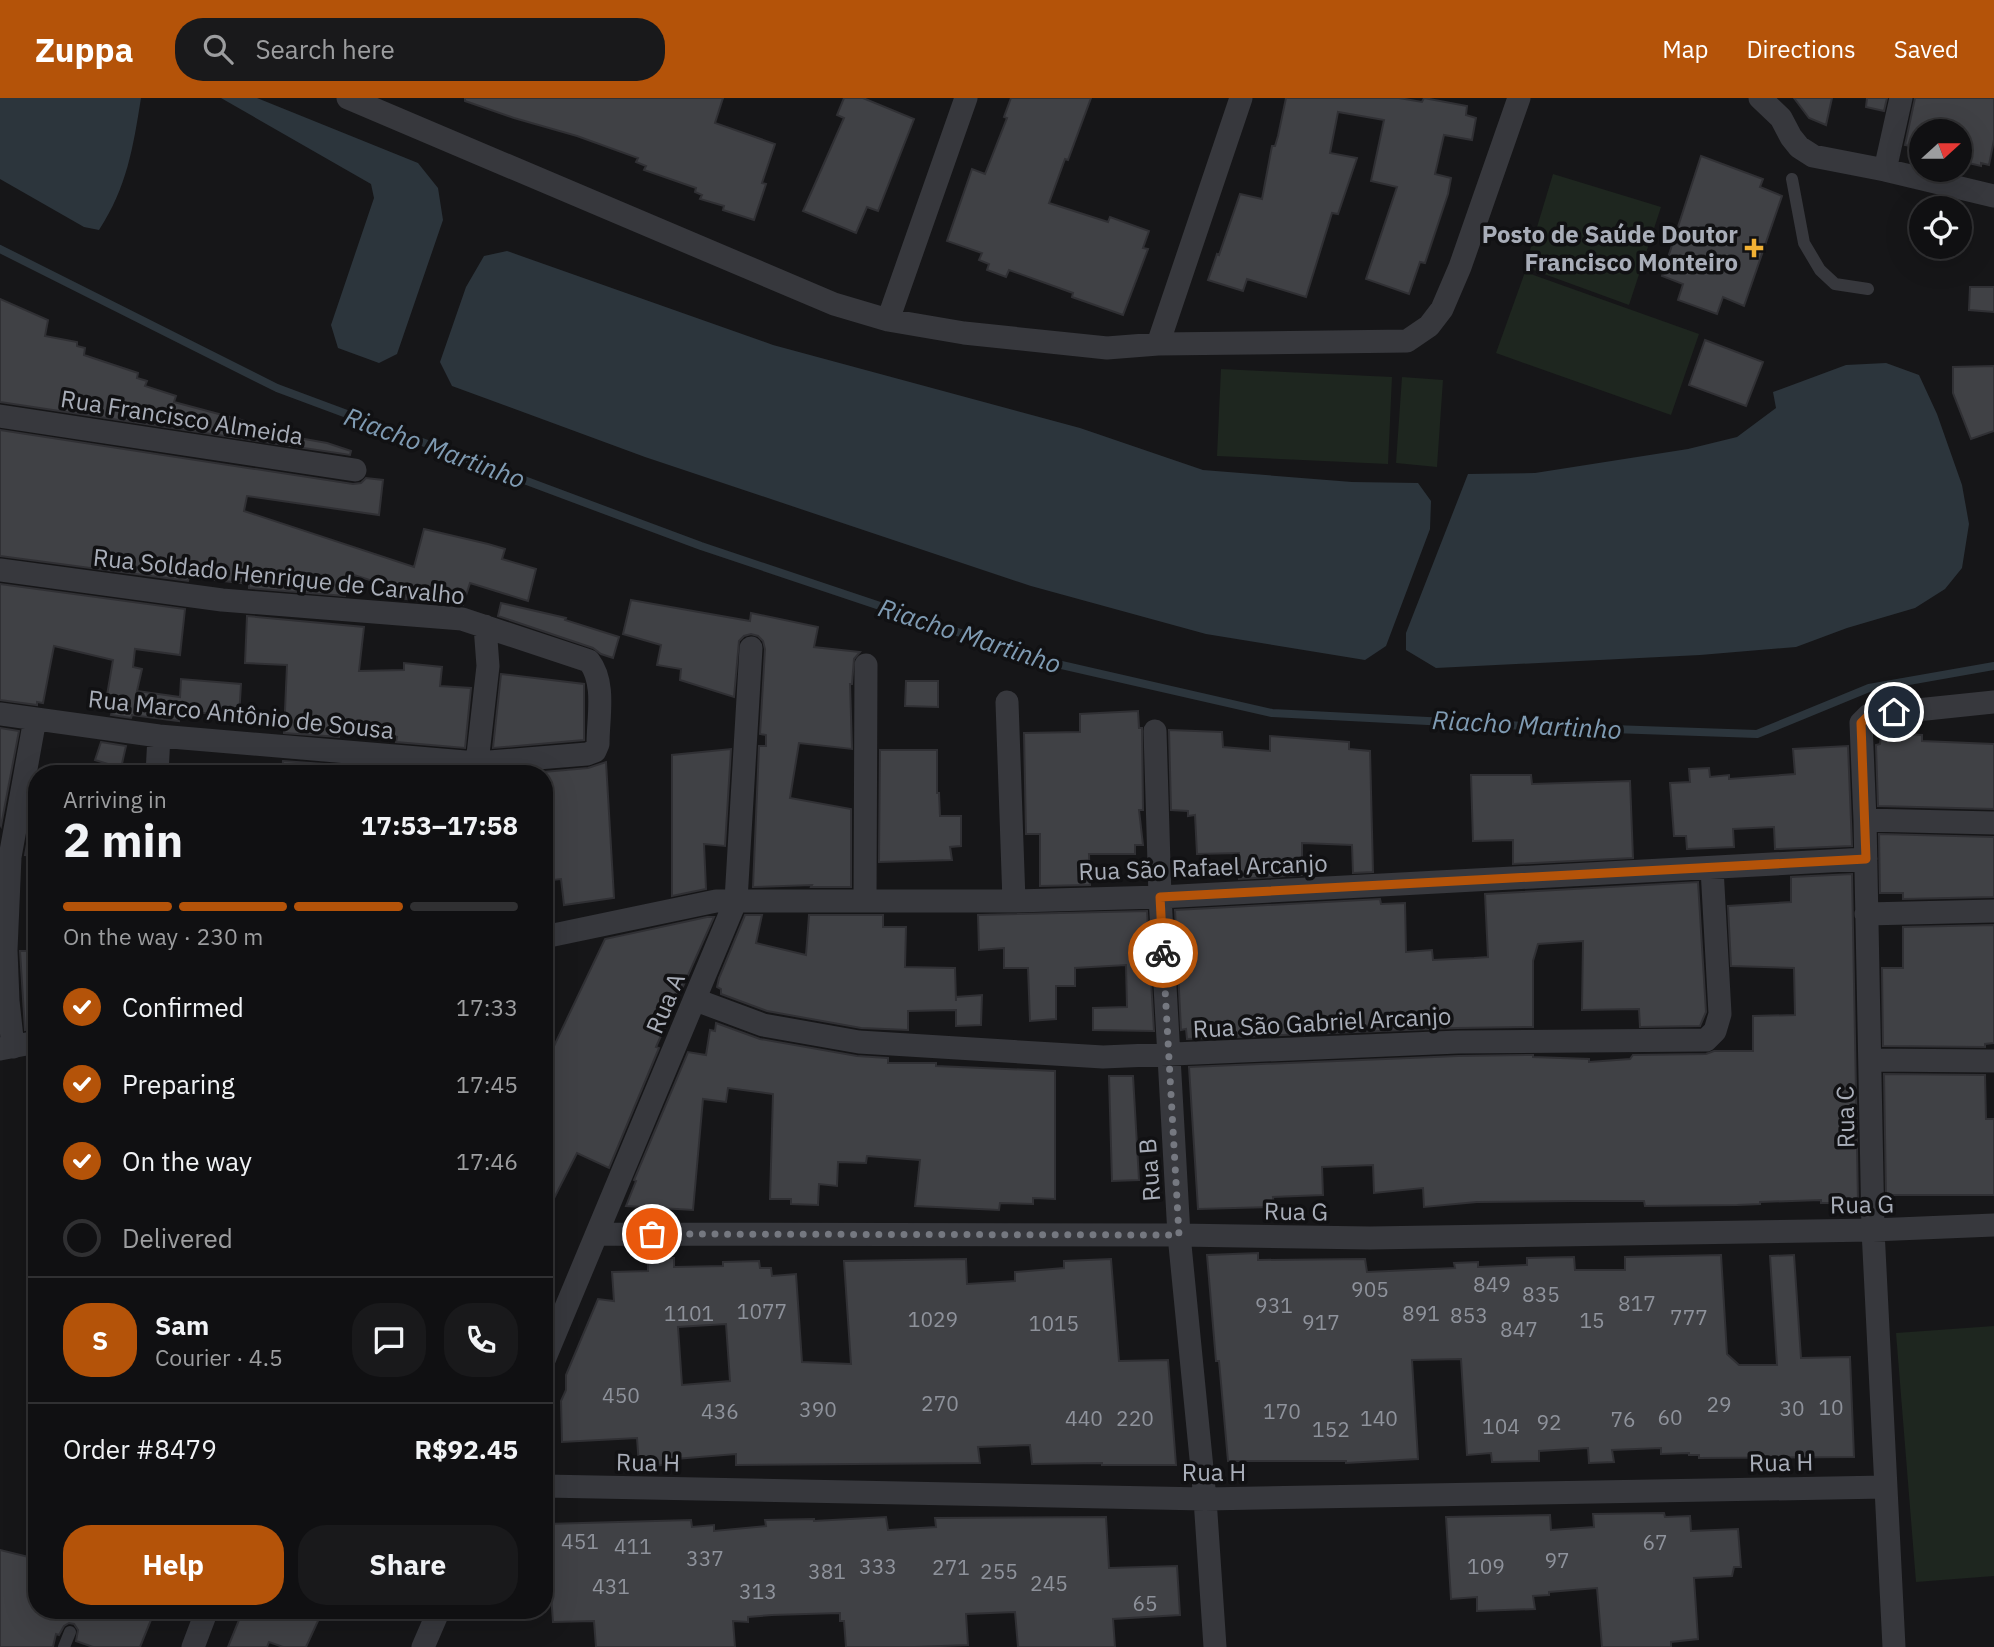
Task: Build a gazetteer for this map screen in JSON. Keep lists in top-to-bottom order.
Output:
{
  "streets": {
    "street": [
      "Rua Francisco Almeida",
      "Rua Soldado Henrique de Carvalho",
      "Rua Marco Antônio de Sousa",
      "Rua São Rafael Arcanjo",
      "Rua A",
      "Rua São Gabriel Arcanjo",
      "Rua C",
      "Rua B",
      "Rua G",
      "Rua H"
    ]
  },
  "crossings": [
    ["Rua Soldado Henrique de Carvalho", "Rua Marco Antônio de Sousa"],
    ["Rua São Rafael Arcanjo", "Rua A"],
    ["Rua São Rafael Arcanjo", "Rua São Gabriel Arcanjo"],
    ["Rua São Rafael Arcanjo", "Rua C"],
    ["Rua São Rafael Arcanjo", "Rua B"],
    ["Rua A", "Rua São Gabriel Arcanjo"],
    ["Rua A", "Rua G"],
    ["Rua São Gabriel Arcanjo", "Rua B"],
    ["Rua C", "Rua G"],
    ["Rua C", "Rua H"],
    ["Rua B", "Rua G"],
    ["Rua B", "Rua H"]
  ],
  "water": ["Riacho Martinho"],
  "places": {
    "health": ["Posto de Saúde Doutor Francisco Monteiro"]
  },
  "house_numbers": [
    "849",
    "905",
    "835",
    "817",
    "931",
    "1077",
    "1101",
    "891",
    "853",
    "777",
    "1029",
    "15",
    "917",
    "1015",
    "847",
    "450",
    "270",
    "29",
    "10",
    "30",
    "390",
    "436",
    "170",
    "60",
    "440",
    "220",
    "140",
    "76",
    "92",
    "104",
    "152",
    "451",
    "67",
    "411",
    "337",
    "97",
    "333",
    "109",
    "271",
    "381",
    "255",
    "245",
    "431",
    "313",
    "65"
  ],
  "north": "right",
  "page": {
    "header": "Zuppa",
    "search": "Search here",
    "nav": ["Map", "Directions", "Saved"],
    "heading": ["2 min", "Arriving in", "17:53–17:58"],
    "panel": [
      "Sam",
      "Courier · 4.5",
      "Order #8479",
      "R$92.45"
    ],
    "bar": "On the way · 230 m",
    "list": [
      ["Confirmed", "17:33"],
      ["Preparing", "17:45"],
      ["On the way", "17:46"],
      "Delivered"
    ],
    "round": "S",
    "buttons": ["Help", "Share"]
  }
}
